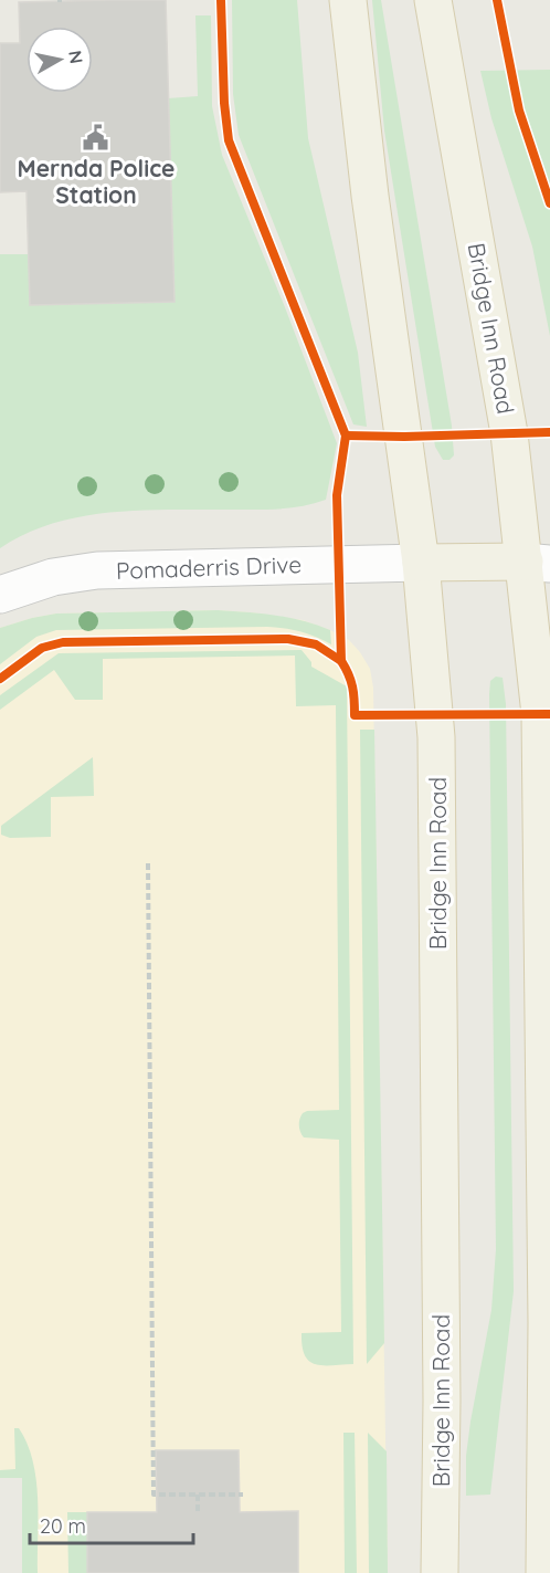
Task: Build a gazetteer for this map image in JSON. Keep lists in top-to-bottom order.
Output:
{
  "streets": {
    "main road": ["Bridge Inn Road"],
    "street": ["Pomaderris Drive"]
  },
  "crossings": [
    ["Bridge Inn Road", "Pomaderris Drive"]
  ],
  "places": {
    "public building": ["Mernda Police Station"]
  },
  "scale_bar": "20 m",
  "north": "right"
}
